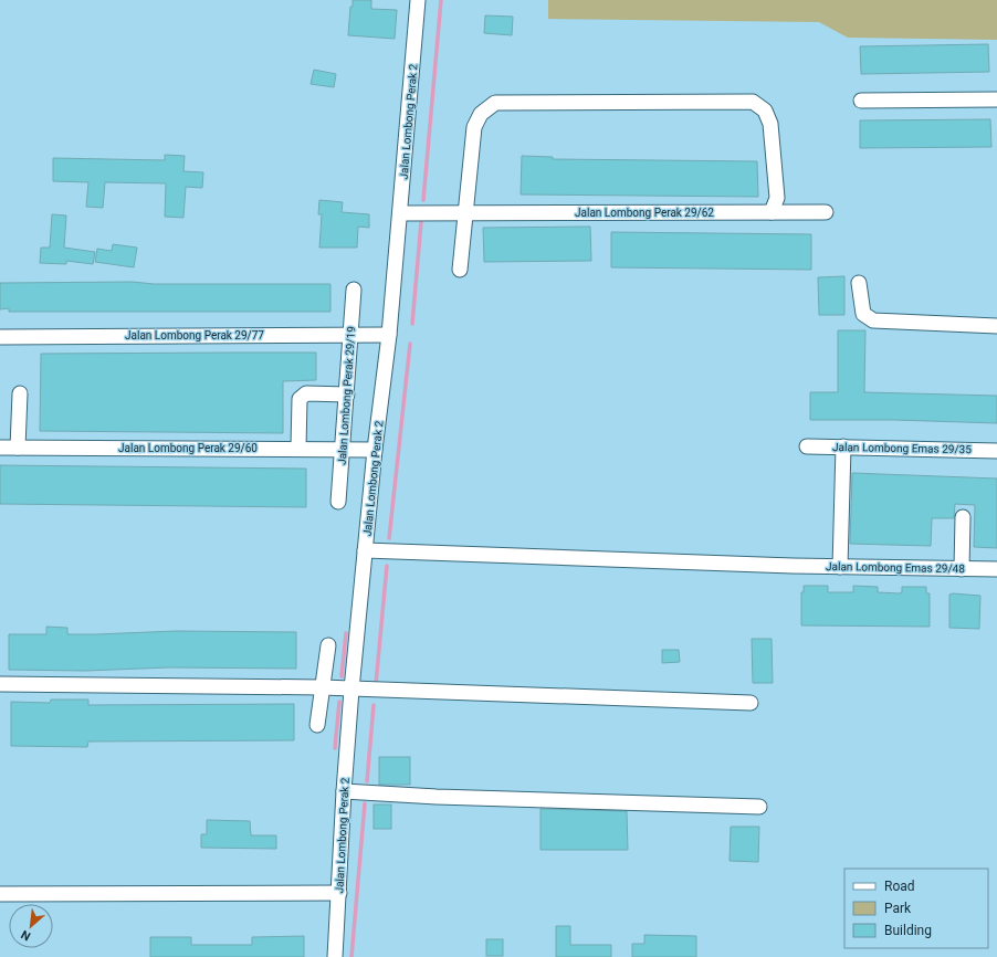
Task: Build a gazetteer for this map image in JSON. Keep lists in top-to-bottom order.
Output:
{
  "streets": {
    "street": [
      "Jalan Lombong Perak 2",
      "Jalan Lombong Perak 29/62",
      "Jalan Lombong Perak 29/77",
      "Jalan Lombong Perak 29/19",
      "Jalan Lombong Perak 29/60",
      "Jalan Lombong Emas 29/35",
      "Jalan Lombong Emas 29/48"
    ]
  },
  "crossings": [
    ["Jalan Lombong Perak 2", "Jalan Lombong Perak 29/62"],
    ["Jalan Lombong Perak 2", "Jalan Lombong Perak 29/77"],
    ["Jalan Lombong Perak 2", "Jalan Lombong Perak 29/60"],
    ["Jalan Lombong Perak 2", "Jalan Lombong Emas 29/48"],
    ["Jalan Lombong Perak 29/77", "Jalan Lombong Perak 29/19"],
    ["Jalan Lombong Perak 29/19", "Jalan Lombong Perak 29/60"]
  ],
  "legend": ["Road", "Park", "Building"],
  "north": "bottom left"
}
